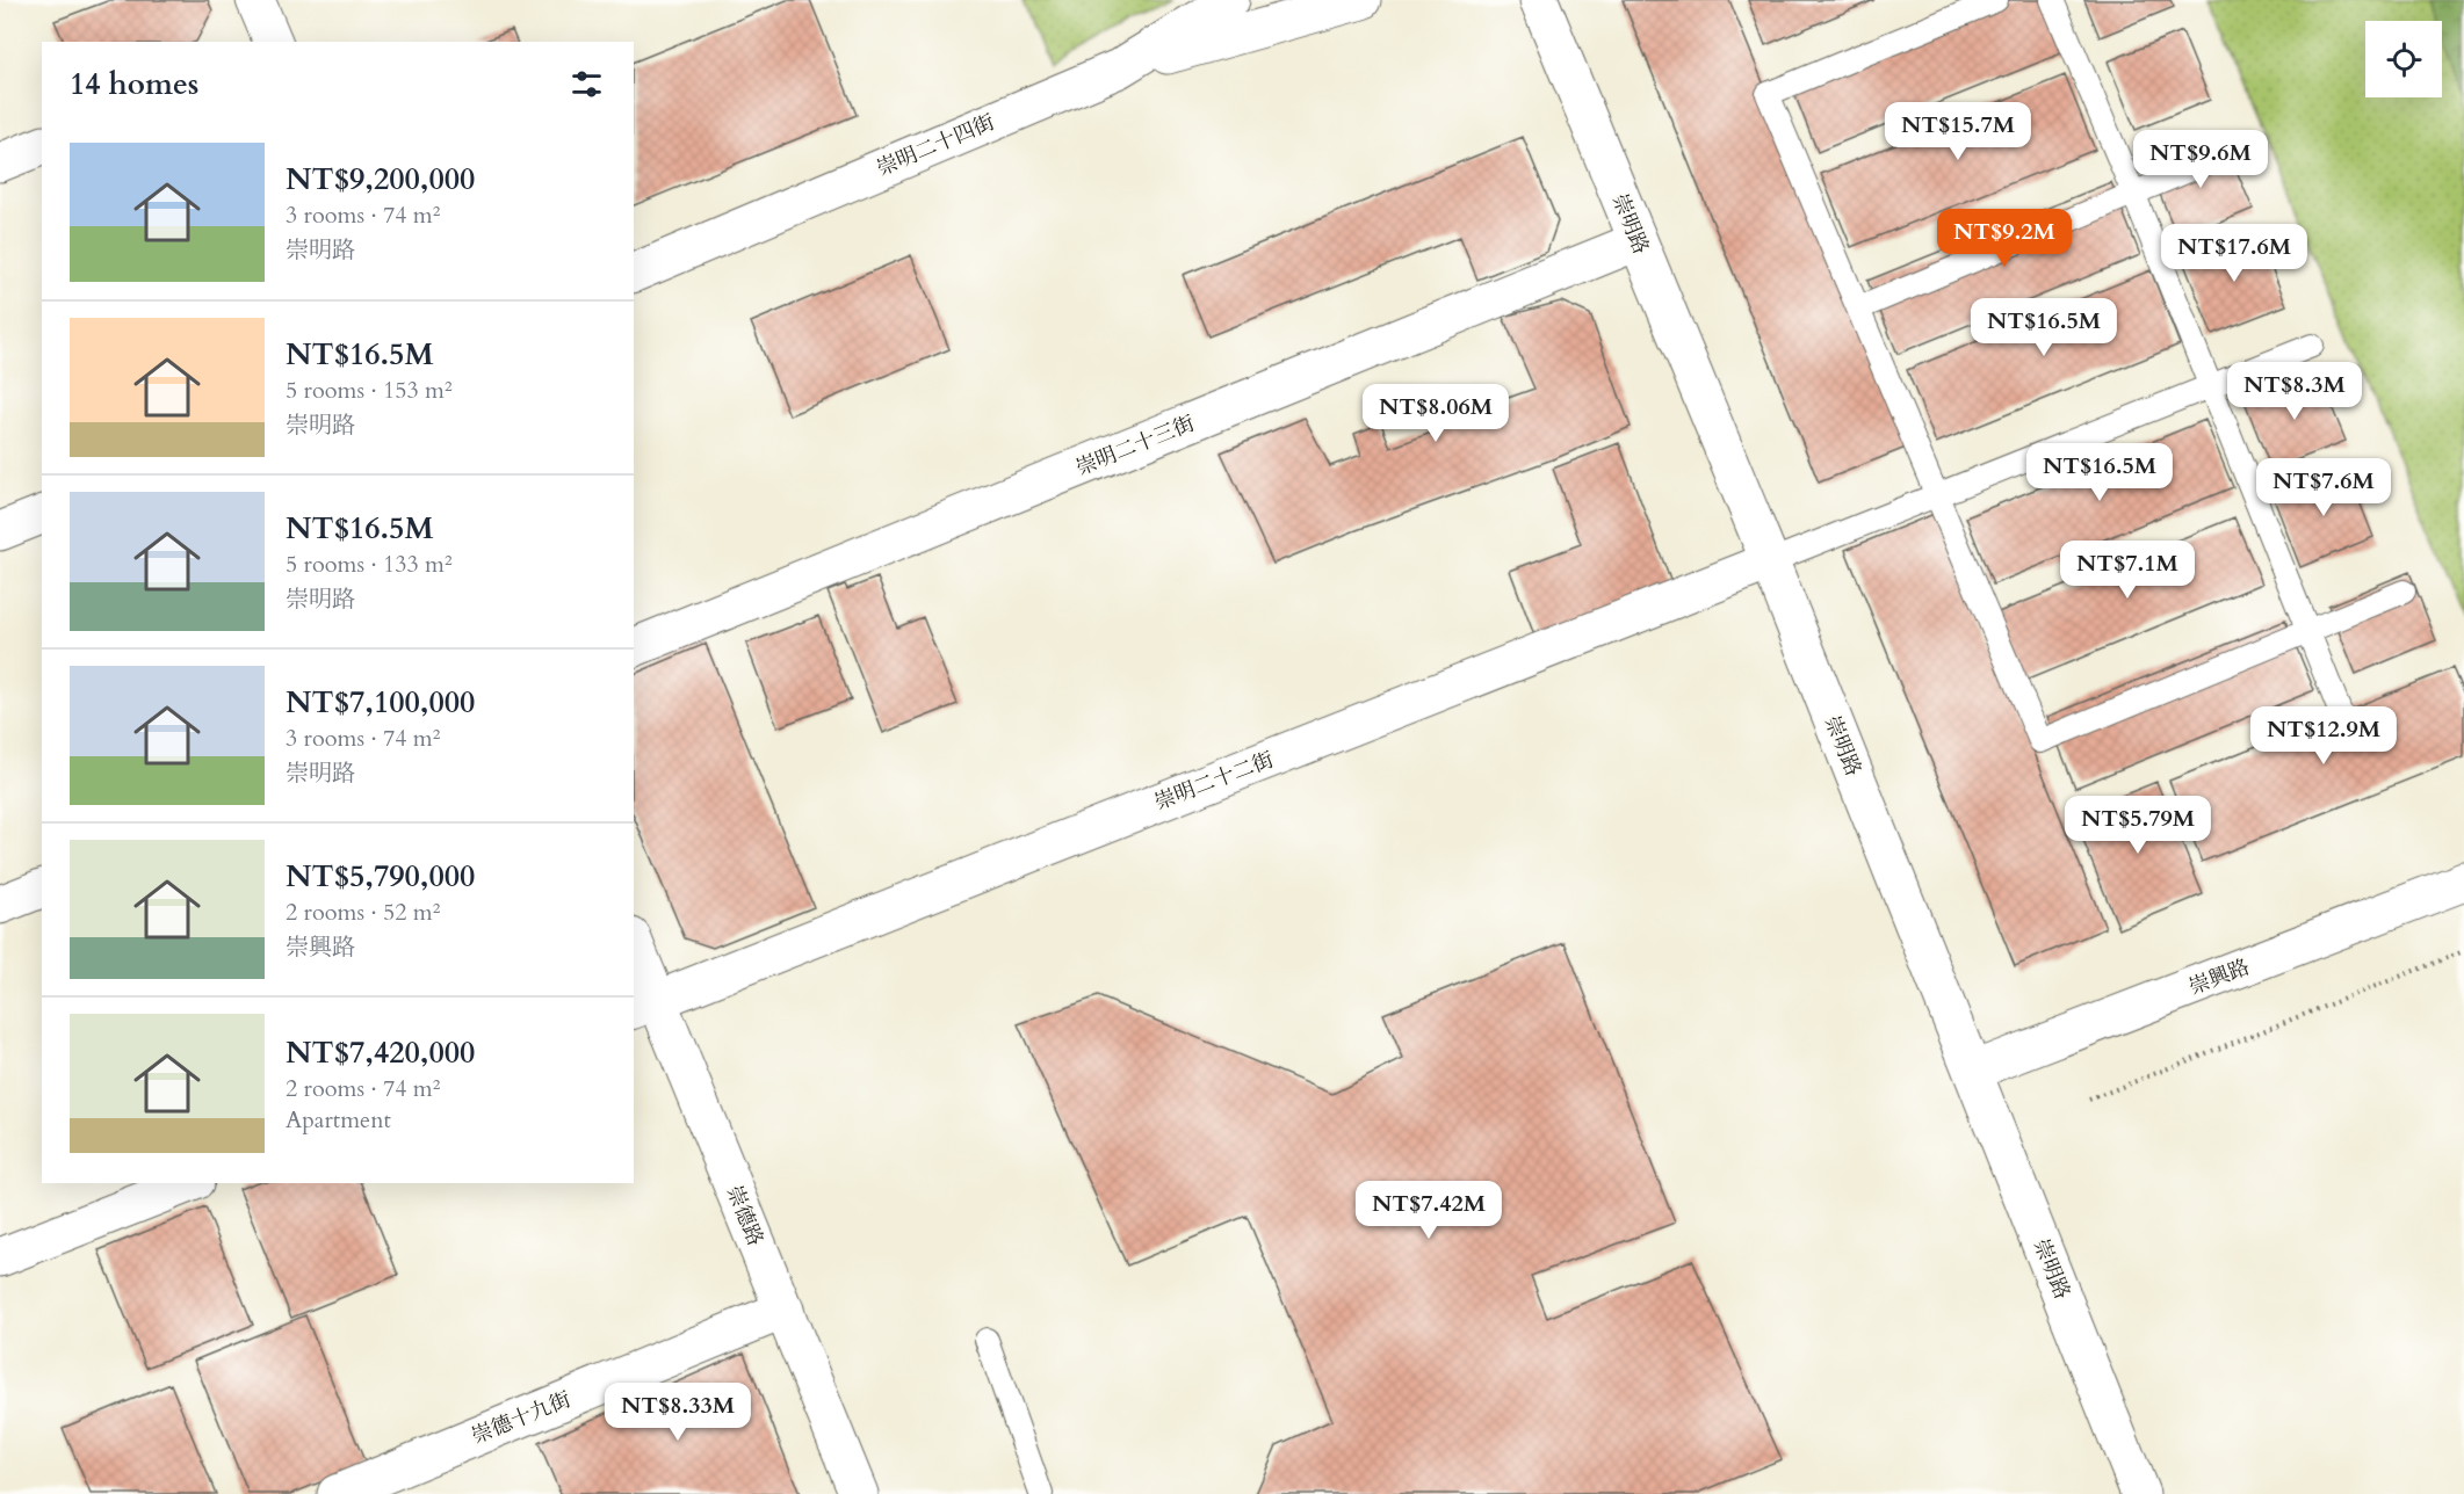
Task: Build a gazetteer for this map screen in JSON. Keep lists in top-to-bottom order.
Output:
{
  "streets": {
    "street": [
      "崇明二十四街",
      "崇明路",
      "崇明二十三街",
      "崇明二十二街",
      "崇興路",
      "崇德路",
      "崇德十九街"
    ]
  },
  "crossings": [
    ["崇明路", "崇明二十三街"],
    ["崇明路", "崇明二十二街"],
    ["崇明路", "崇興路"],
    ["崇明二十二街", "崇德路"],
    ["崇德路", "崇德十九街"]
  ],
  "page": {
    "heading": "14 homes",
    "price": [
      "NT$15.7M",
      "NT$9.6M",
      "NT$9.2M",
      "NT$17.6M",
      "NT$16.5M",
      "NT$8.3M",
      "NT$8.06M",
      "NT$16.5M",
      "NT$7.6M",
      "NT$7.1M",
      "NT$12.9M",
      "NT$5.79M",
      "NT$7.42M",
      "NT$8.33M"
    ],
    "list": [
      {
        "name": "NT$9,200,000",
        "note": "3 rooms · 74 m² · 崇明路"
      },
      {
        "name": "NT$16.5M",
        "note": "5 rooms · 153 m² · 崇明路"
      },
      {
        "name": "NT$16.5M",
        "note": "5 rooms · 133 m² · 崇明路"
      },
      {
        "name": "NT$7,100,000",
        "note": "3 rooms · 74 m² · 崇明路"
      },
      {
        "name": "NT$5,790,000",
        "note": "2 rooms · 52 m² · 崇興路"
      },
      {
        "name": "NT$7,420,000",
        "note": "2 rooms · 74 m² · Apartment"
      }
    ]
  }
}
